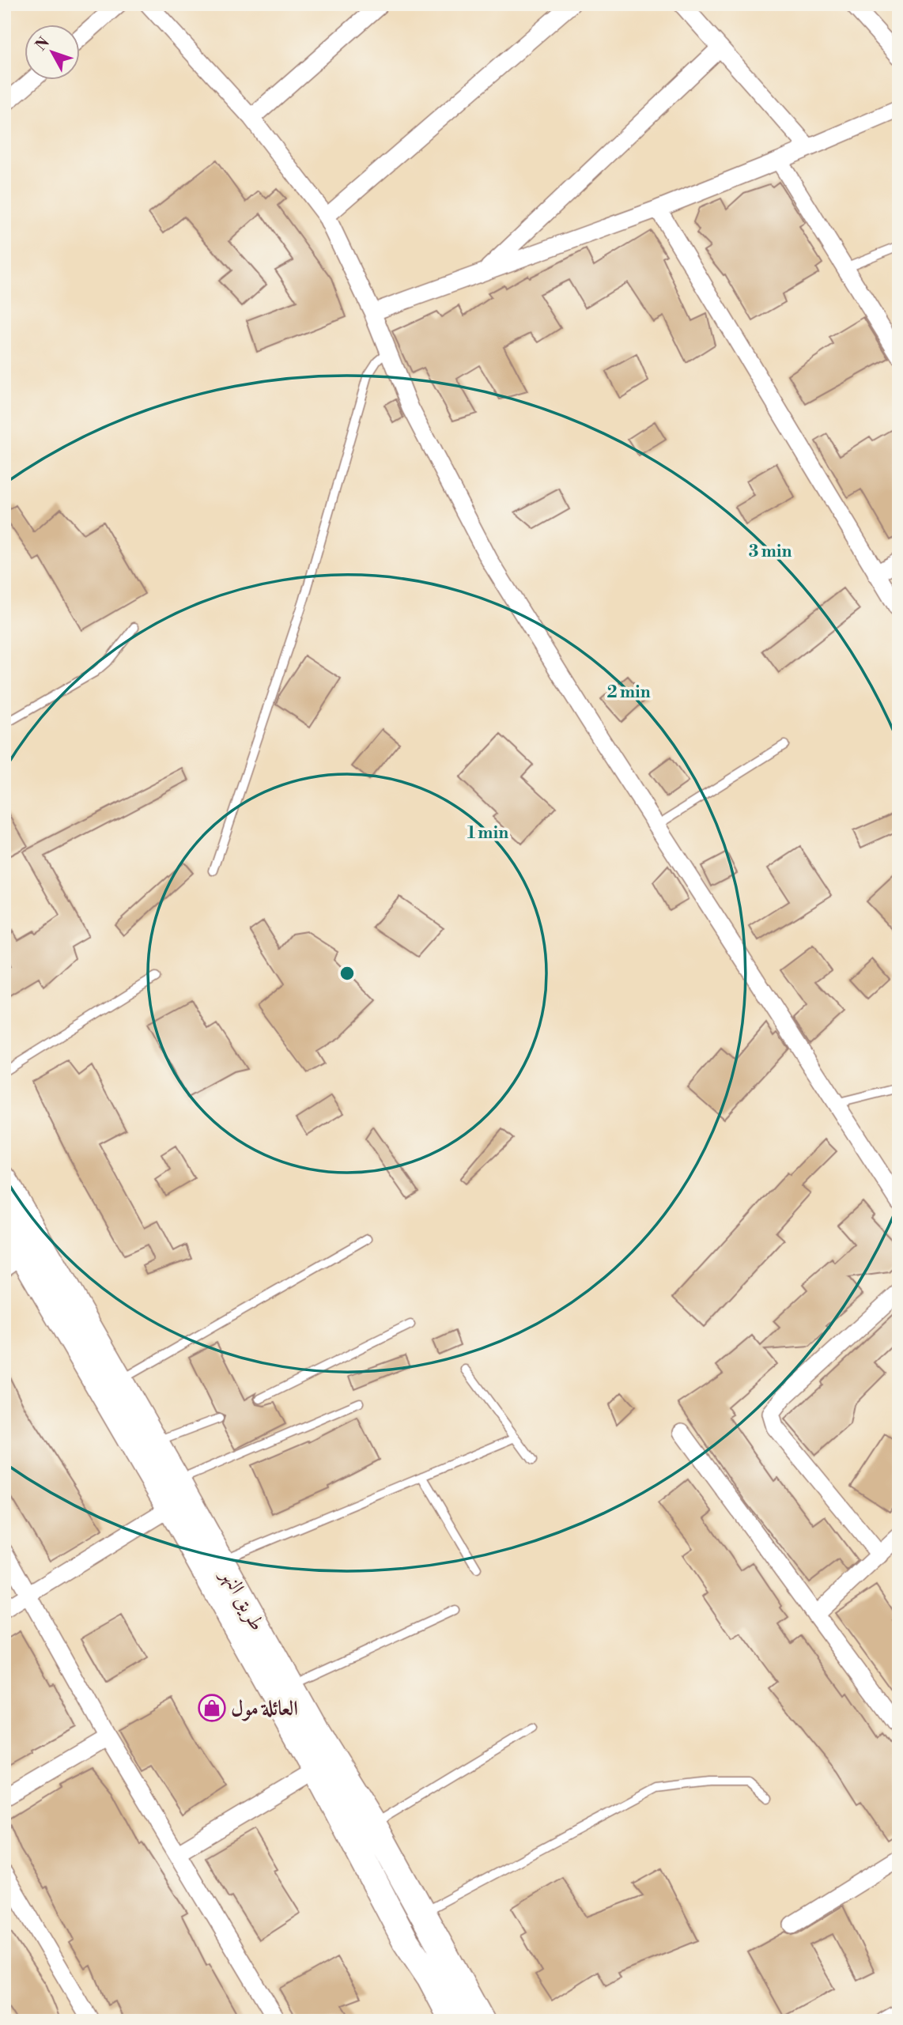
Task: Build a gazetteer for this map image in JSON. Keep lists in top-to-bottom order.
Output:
{
  "streets": {
    "main road": ["طريق النهر"]
  },
  "places": {
    "shop": ["العائلة مول"]
  },
  "north": "top left",
  "rings": ["3 min", "2 min", "1 min"]
}
